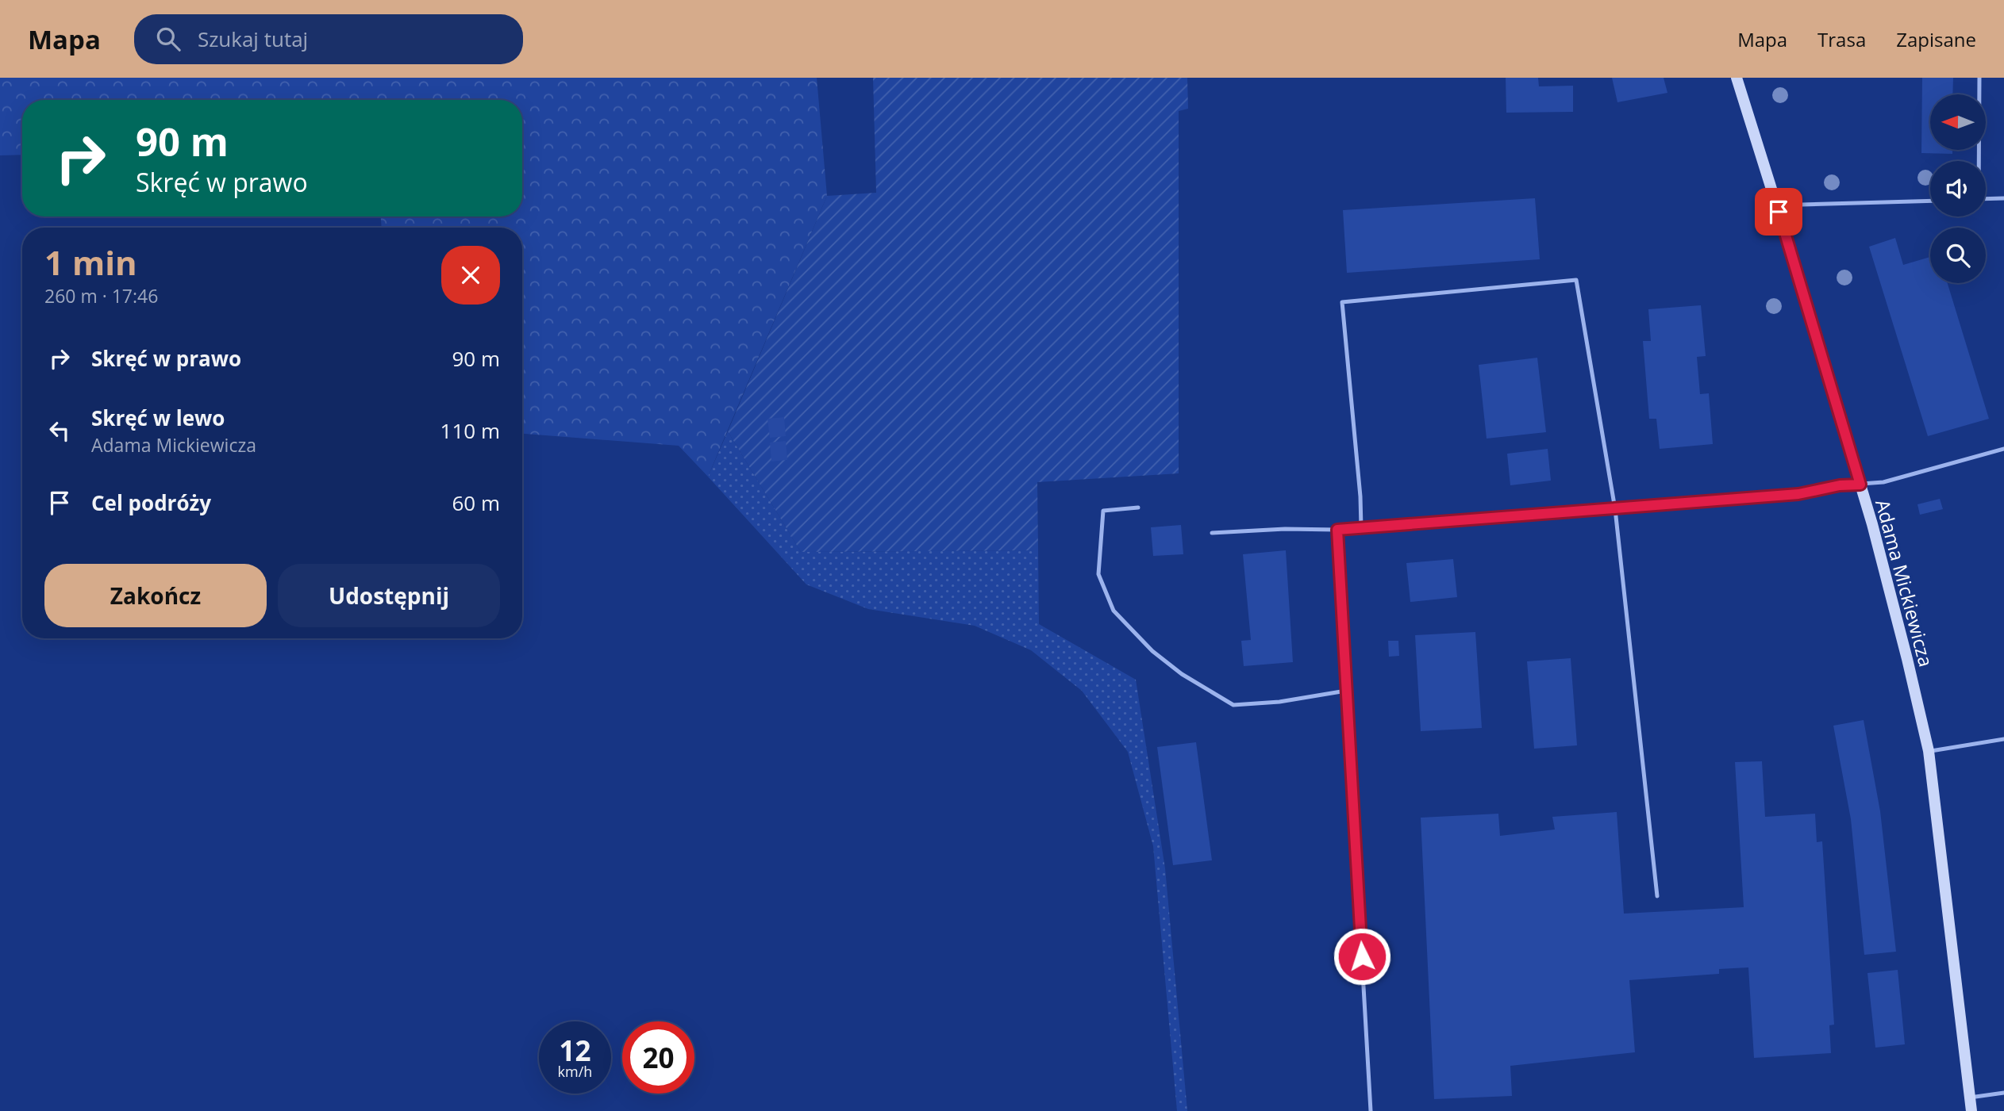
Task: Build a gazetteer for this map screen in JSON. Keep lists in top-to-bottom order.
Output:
{
  "streets": {
    "street": ["Adama Mickiewicza"]
  },
  "north": "left",
  "page": {
    "header": "Mapa",
    "search": "Szukaj tutaj",
    "nav": ["Mapa", "Trasa", "Zapisane"],
    "turn": ["90 m", "Skręć w prawo"],
    "heading": ["1 min", "260 m · 17:46"],
    "list": [
      {
        "name": "Skręć w prawo",
        "value": "90 m"
      },
      {
        "name": "Skręć w lewo",
        "note": "Adama Mickiewicza",
        "value": "110 m"
      },
      {
        "name": "Cel podróży",
        "value": "60 m"
      }
    ],
    "buttons": ["Zakończ", "Udostępnij"],
    "speed": "12 km/h",
    "limit": "20"
  }
}
